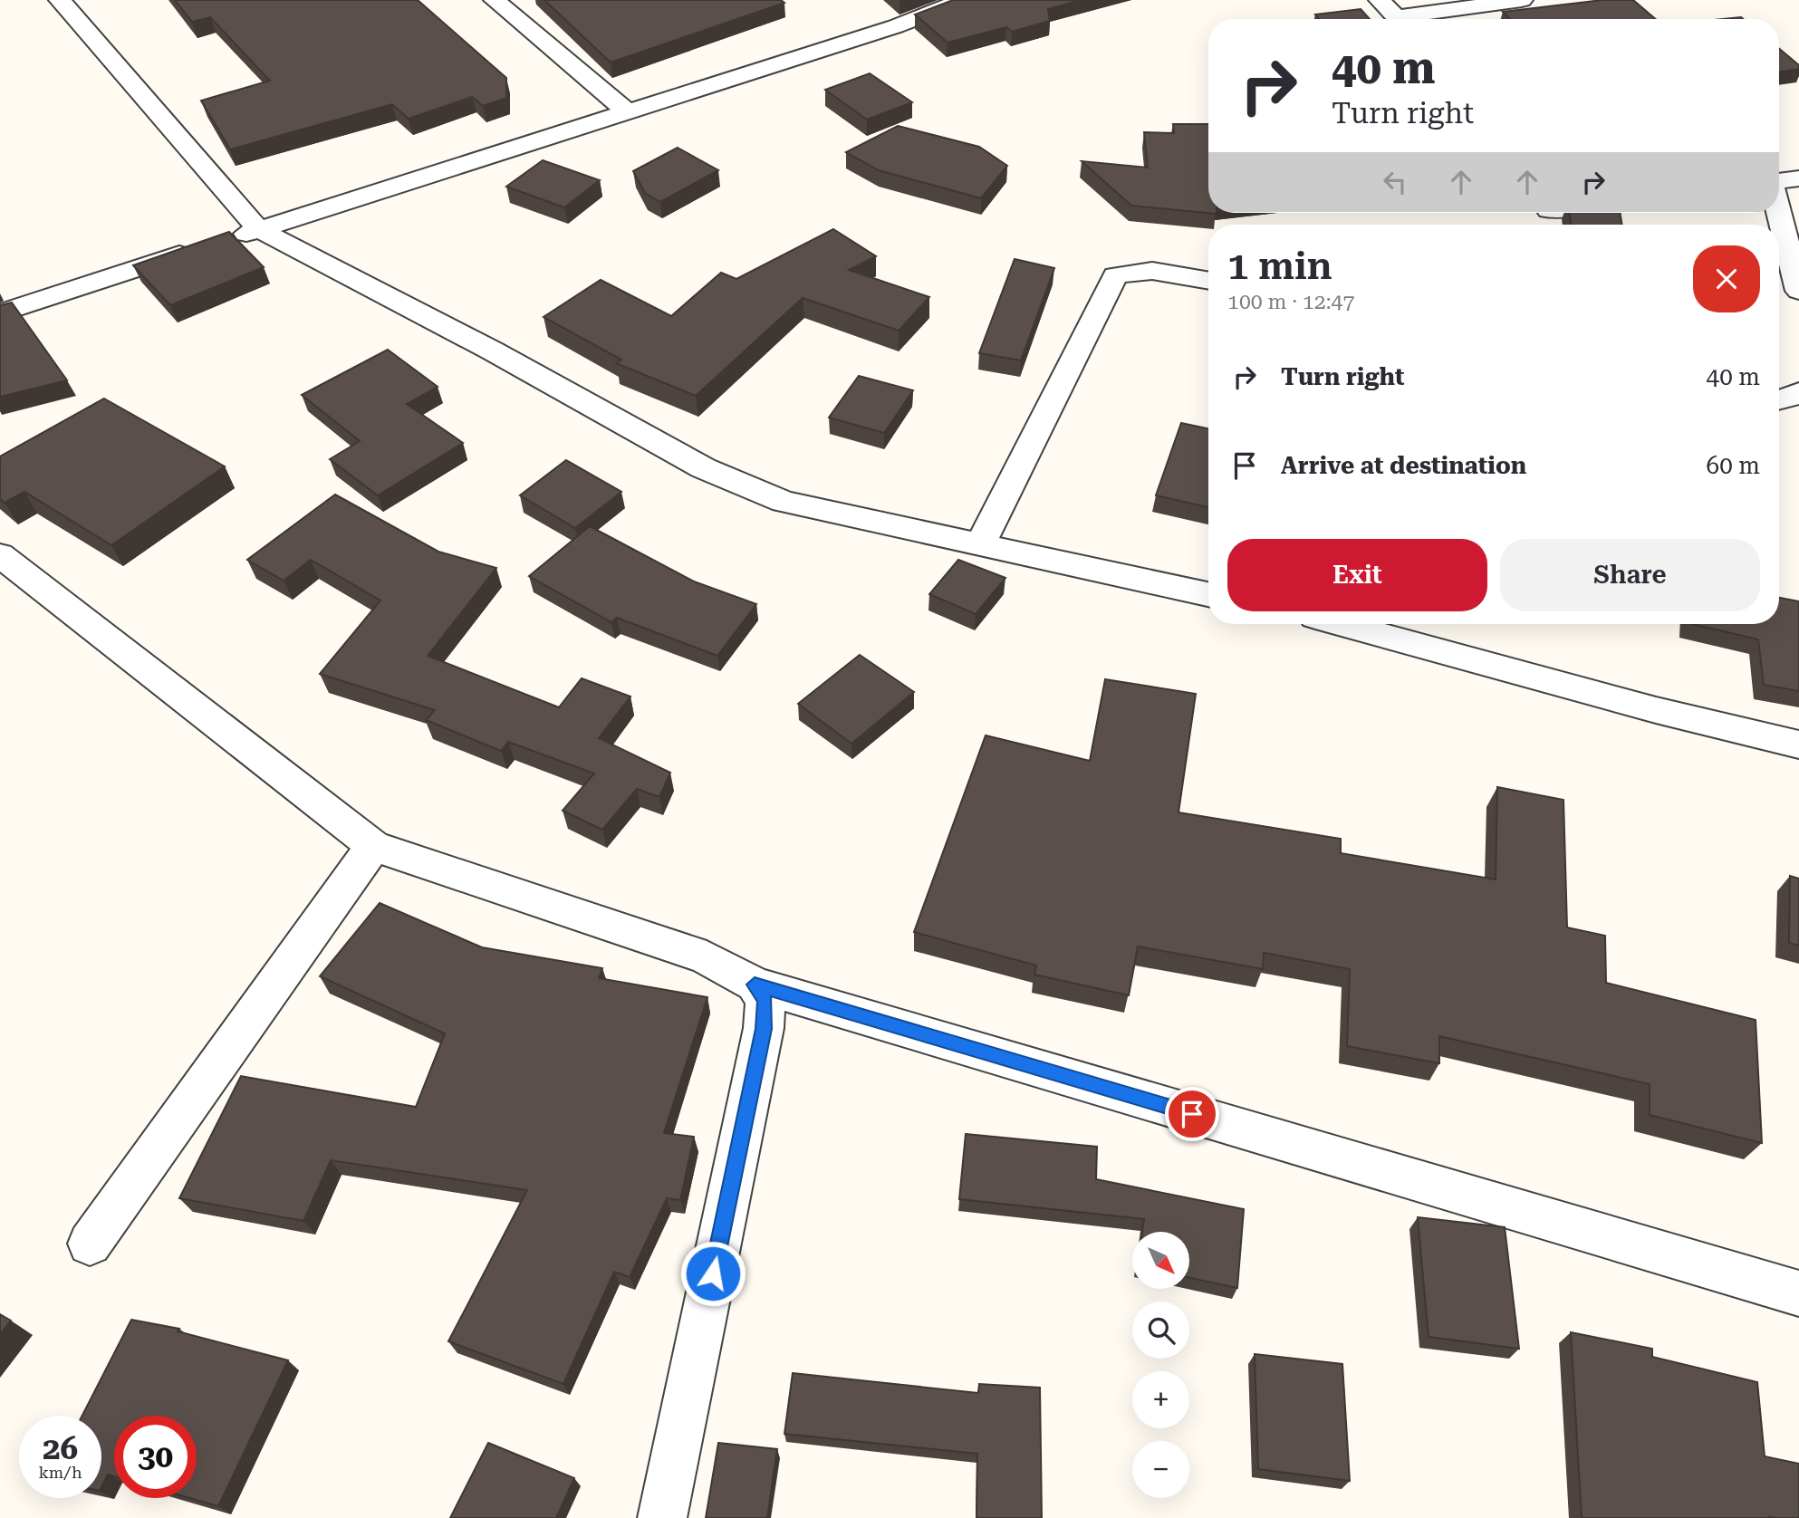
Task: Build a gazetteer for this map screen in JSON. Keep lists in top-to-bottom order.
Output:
{
  "north": "bottom right",
  "page": {
    "turn": ["40 m", "Turn right"],
    "heading": ["1 min", "100 m · 12:47"],
    "list": [
      {
        "name": "Turn right",
        "value": "40 m"
      },
      {
        "name": "Arrive at destination",
        "value": "60 m"
      }
    ],
    "buttons": ["Exit", "Share"],
    "map_buttons": ["+", "−"],
    "speed": "26 km/h",
    "limit": "30"
  }
}
